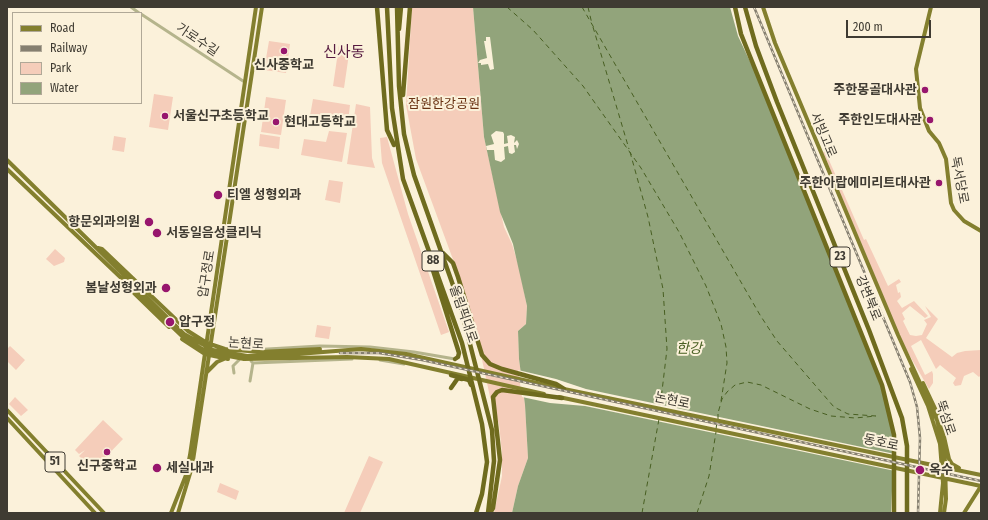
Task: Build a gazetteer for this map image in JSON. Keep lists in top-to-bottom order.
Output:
{
  "streets": {
    "highway": [
      "23",
      "88",
      "강변북로",
      "올림픽대로"
    ],
    "main road": [
      "서빙고로",
      "독서당로",
      "압구정로",
      "논현로",
      "뚝섬로",
      "동호로",
      "51"
    ],
    "street": ["가로수길"]
  },
  "crossings": [
    ["가로수길", "압구정로"],
    ["서빙고로", "뚝섬로"],
    ["압구정로", "논현로"],
    ["논현로", "동호로"]
  ],
  "districts": ["신사동"],
  "water": ["한강"],
  "parks": ["잠원한강공원"],
  "places": [
    "신사중학교",
    "주한몽골대사관",
    "서울신구초등학교",
    "주한인도대사관",
    "현대고등학교",
    "주한아랍에미리트대사관",
    "티엘 성형외과",
    "항문외과의원",
    "서동일음성클리닉",
    "봄날성형외과",
    "압구정",
    "신구중학교",
    "세실내과",
    "옥수"
  ],
  "legend": [
    "Road",
    "Railway",
    "Park",
    "Water"
  ],
  "scale_bar": "200 m"
}
